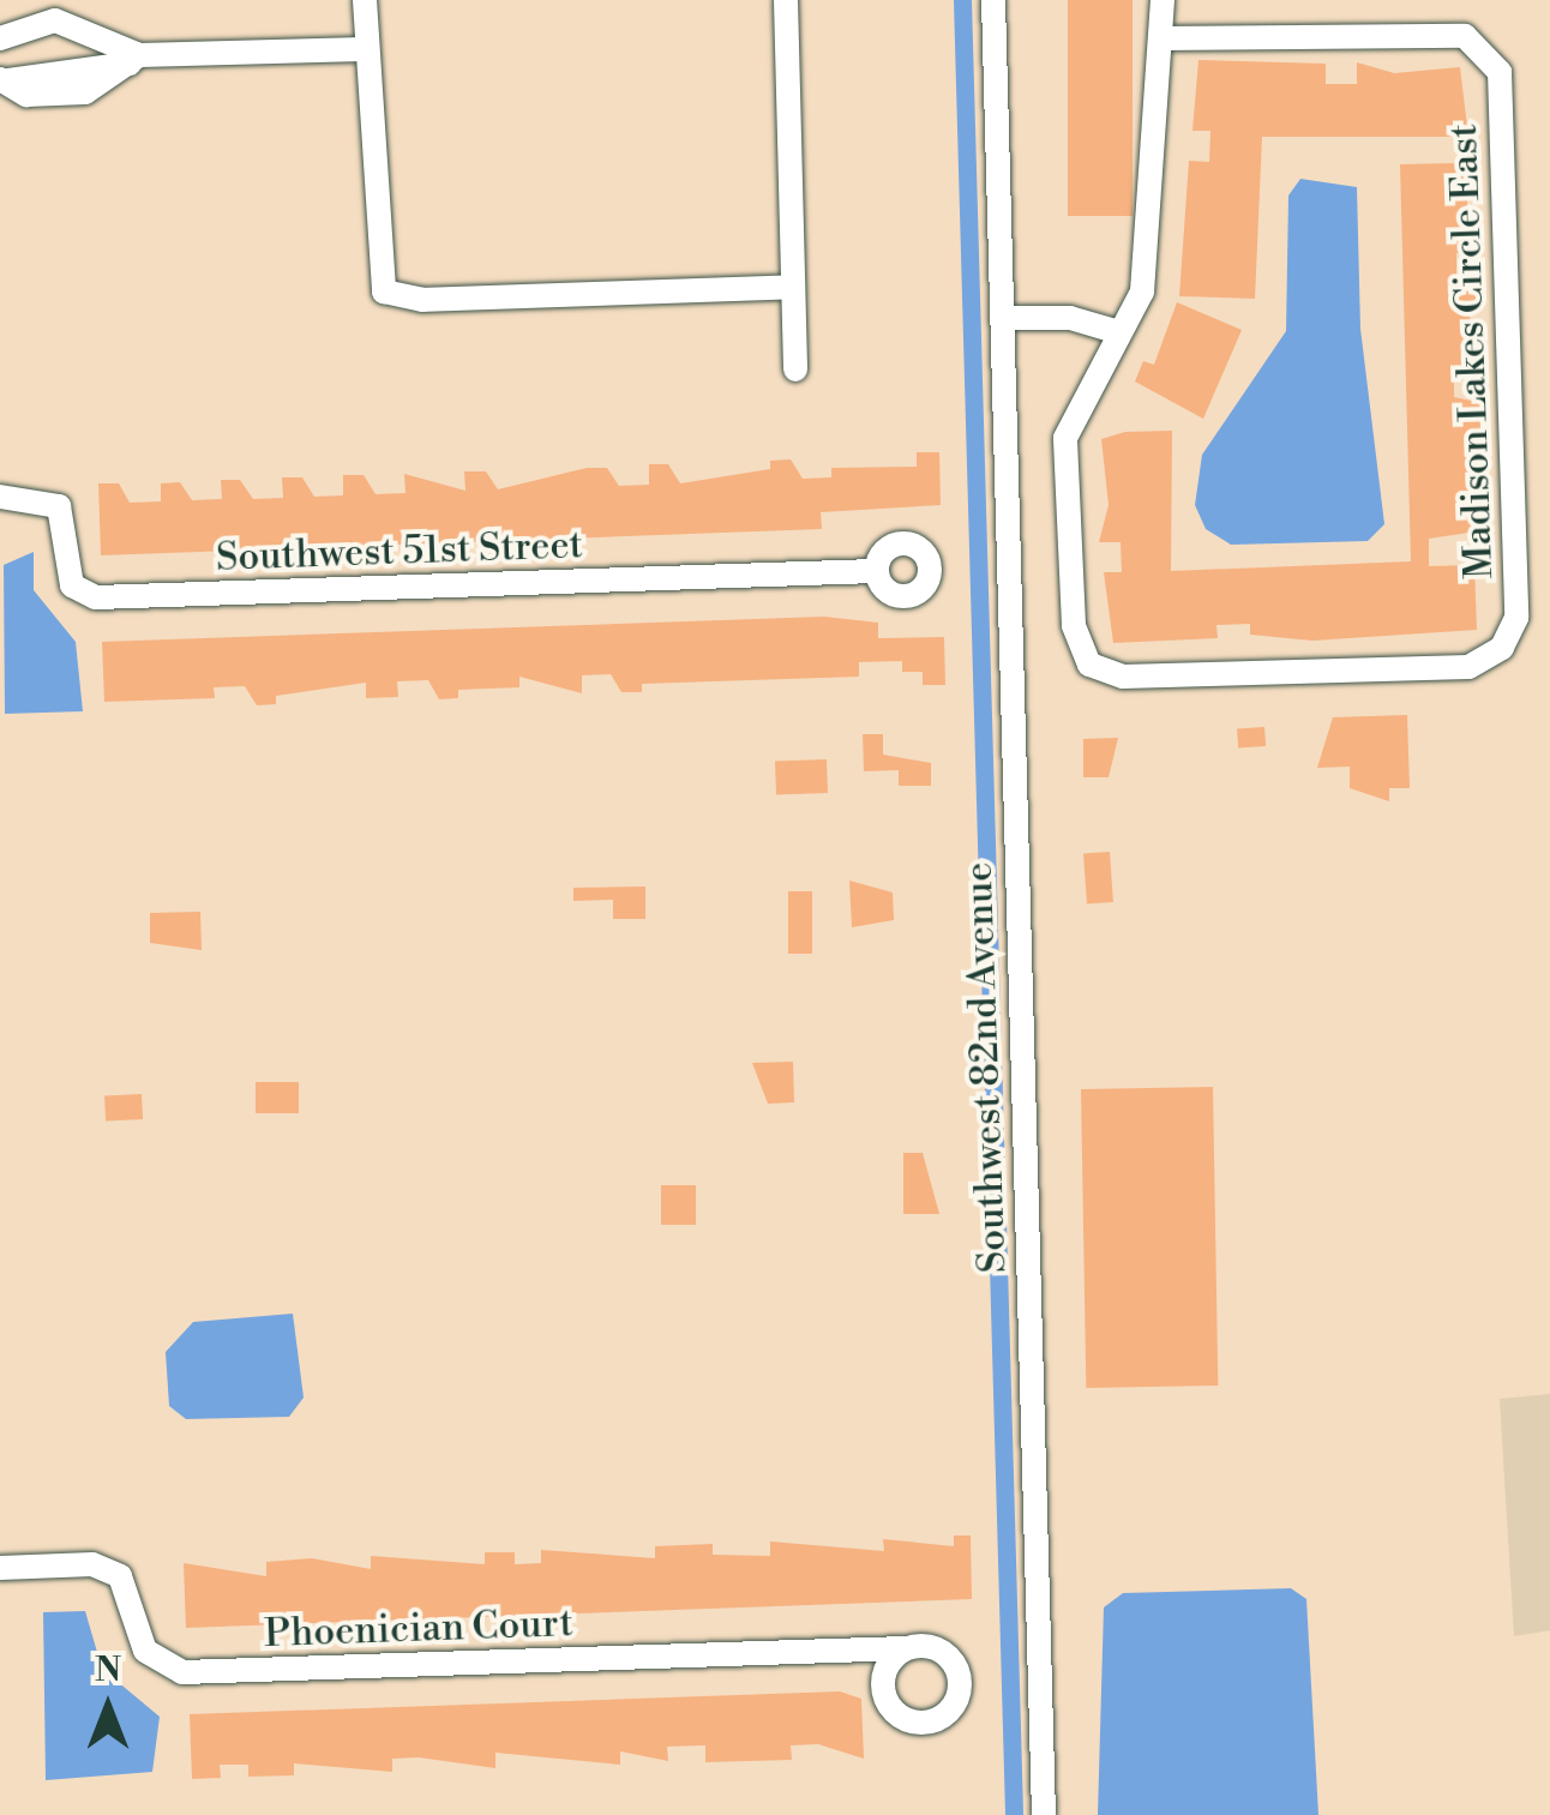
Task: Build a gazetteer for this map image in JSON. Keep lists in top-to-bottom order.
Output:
{
  "streets": {
    "street": [
      "Madison Lakes Circle East",
      "Southwest 51st Street",
      "Southwest 82nd Avenue",
      "Phoenician Court"
    ]
  },
  "north": "top"
}
